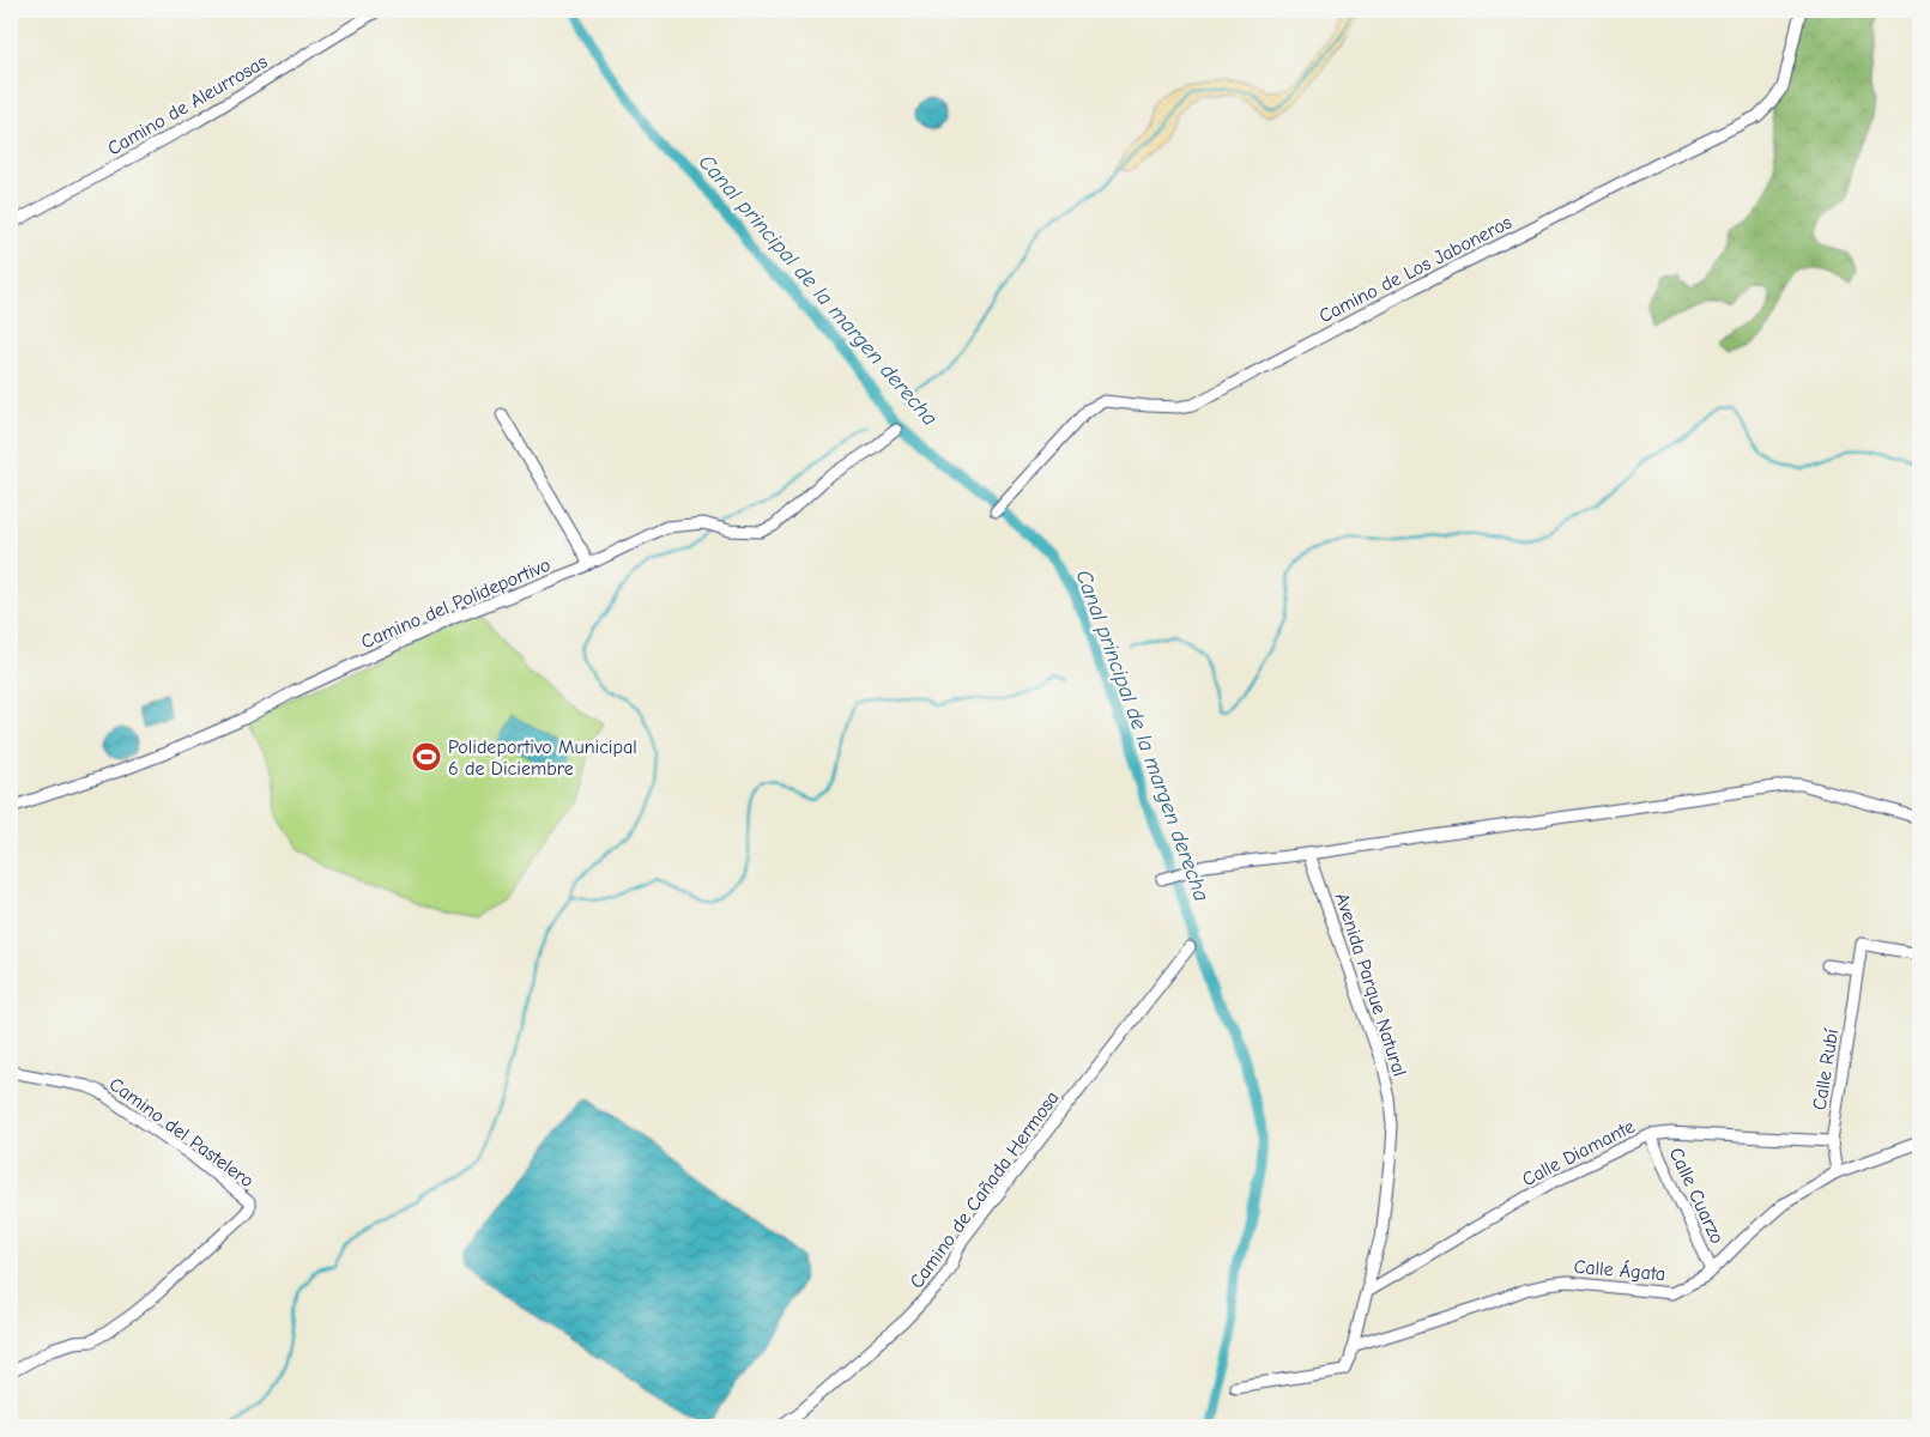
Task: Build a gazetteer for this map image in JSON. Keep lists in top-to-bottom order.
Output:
{
  "streets": {
    "street": [
      "Camino de Aleurrosas",
      "Camino de Los Jaboneros",
      "Camino del Polideportivo",
      "Avenida Parque Natural",
      "Calle Rubí",
      "Camino del Pastelero",
      "Calle Diamante",
      "Camino de Cañada Hermosa",
      "Calle Cuarzo",
      "Calle Ágata"
    ]
  },
  "crossings": [
    ["Avenida Parque Natural", "Calle Diamante"],
    ["Avenida Parque Natural", "Calle Ágata"],
    ["Calle Rubí", "Calle Diamante"],
    ["Calle Rubí", "Calle Ágata"],
    ["Calle Diamante", "Calle Cuarzo"],
    ["Calle Cuarzo", "Calle Ágata"]
  ],
  "water": ["Canal principal de la margen derecha"],
  "places": {
    "sports": ["Polideportivo Municipal 6 de Diciembre"]
  }
}
